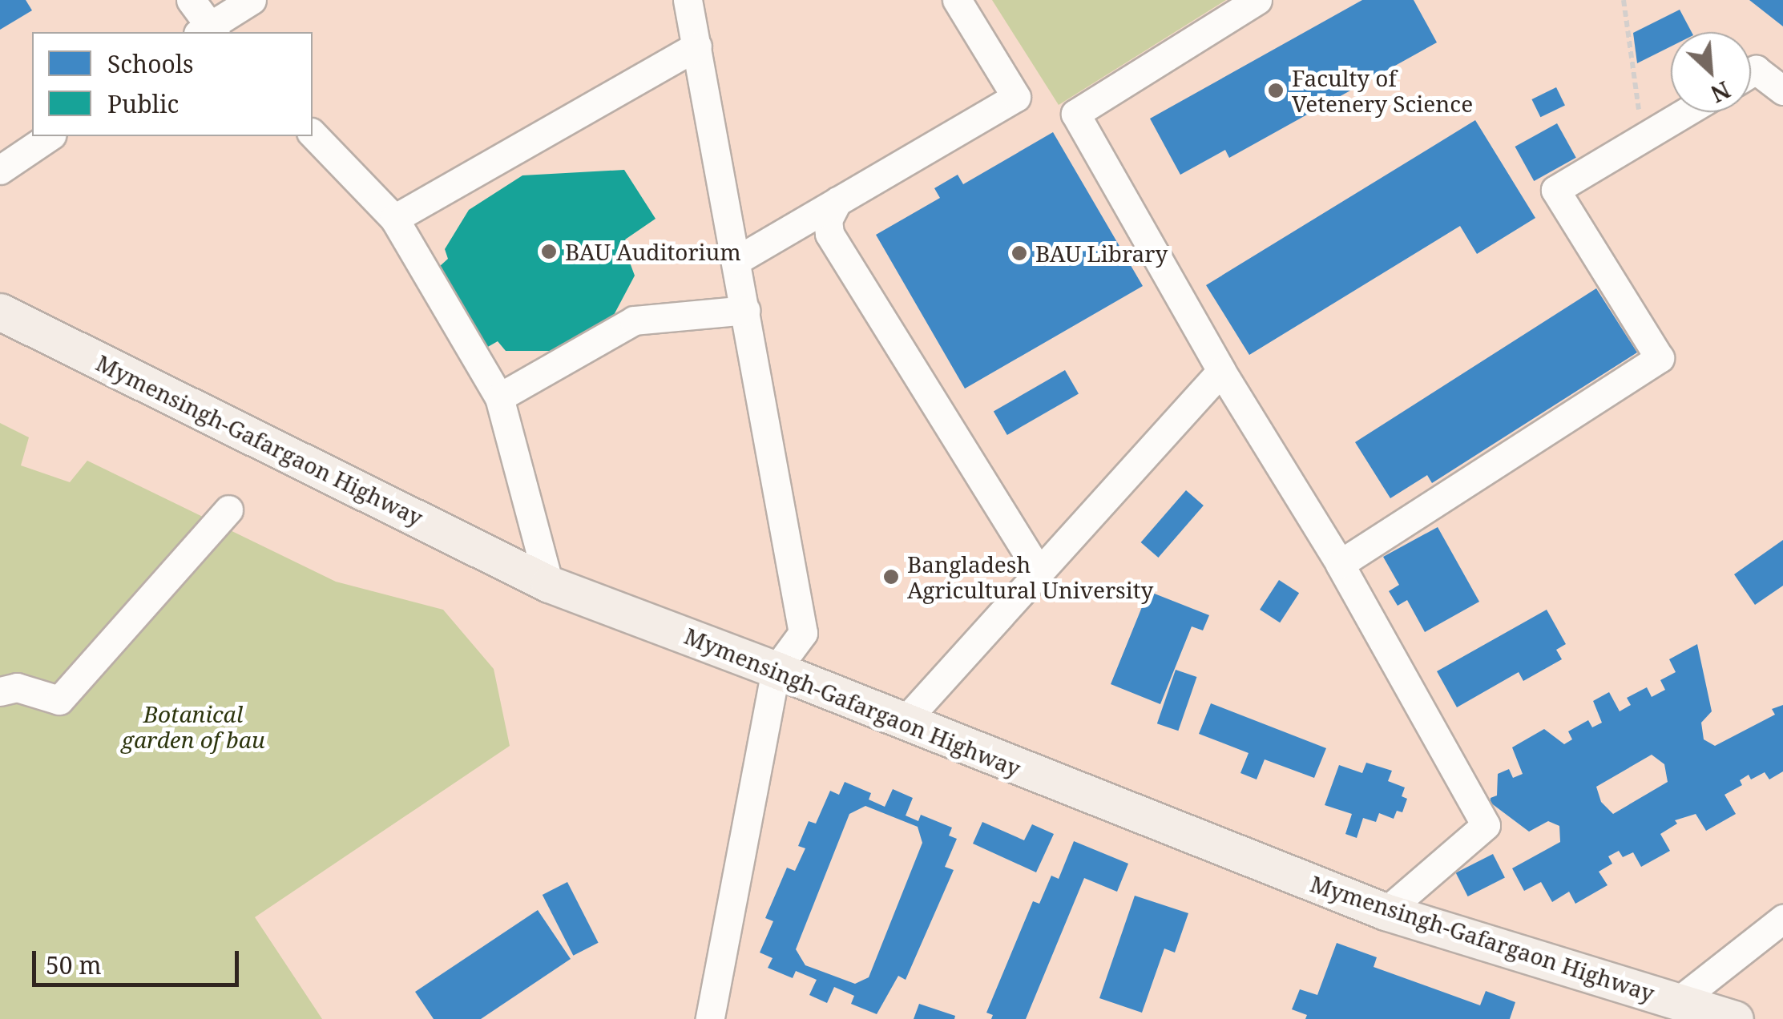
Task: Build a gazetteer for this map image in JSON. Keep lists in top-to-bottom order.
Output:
{
  "streets": {
    "main road": ["Mymensingh-Gafargaon Highway"]
  },
  "parks": ["Botanical garden of bau"],
  "places": [
    "Faculty of Vetenery Science",
    "BAU Auditorium",
    "BAU Library",
    "Bangladesh Agricultural University"
  ],
  "legend": ["Schools", "Public"],
  "scale_bar": "50 m",
  "north": "bottom right"
}
